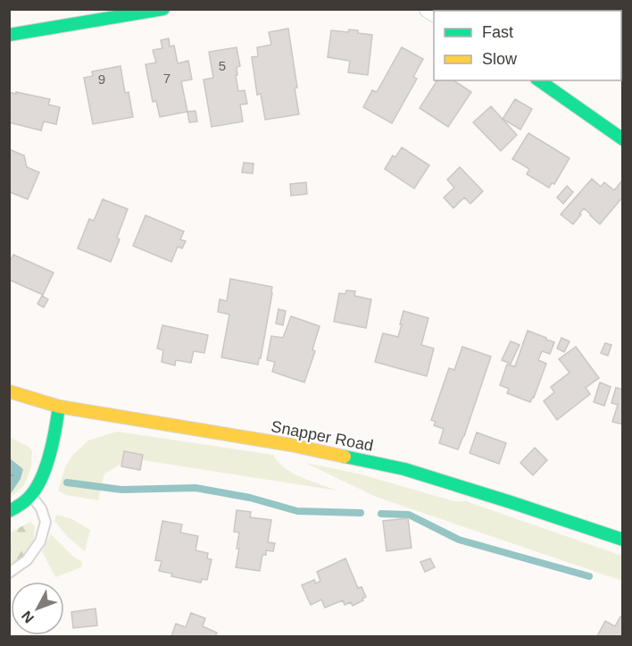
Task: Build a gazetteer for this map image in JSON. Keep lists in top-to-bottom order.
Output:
{
  "streets": {
    "street": ["Snapper Road"]
  },
  "house_numbers": ["5", "7", "9"],
  "legend": ["Fast", "Slow"],
  "north": "bottom left"
}
